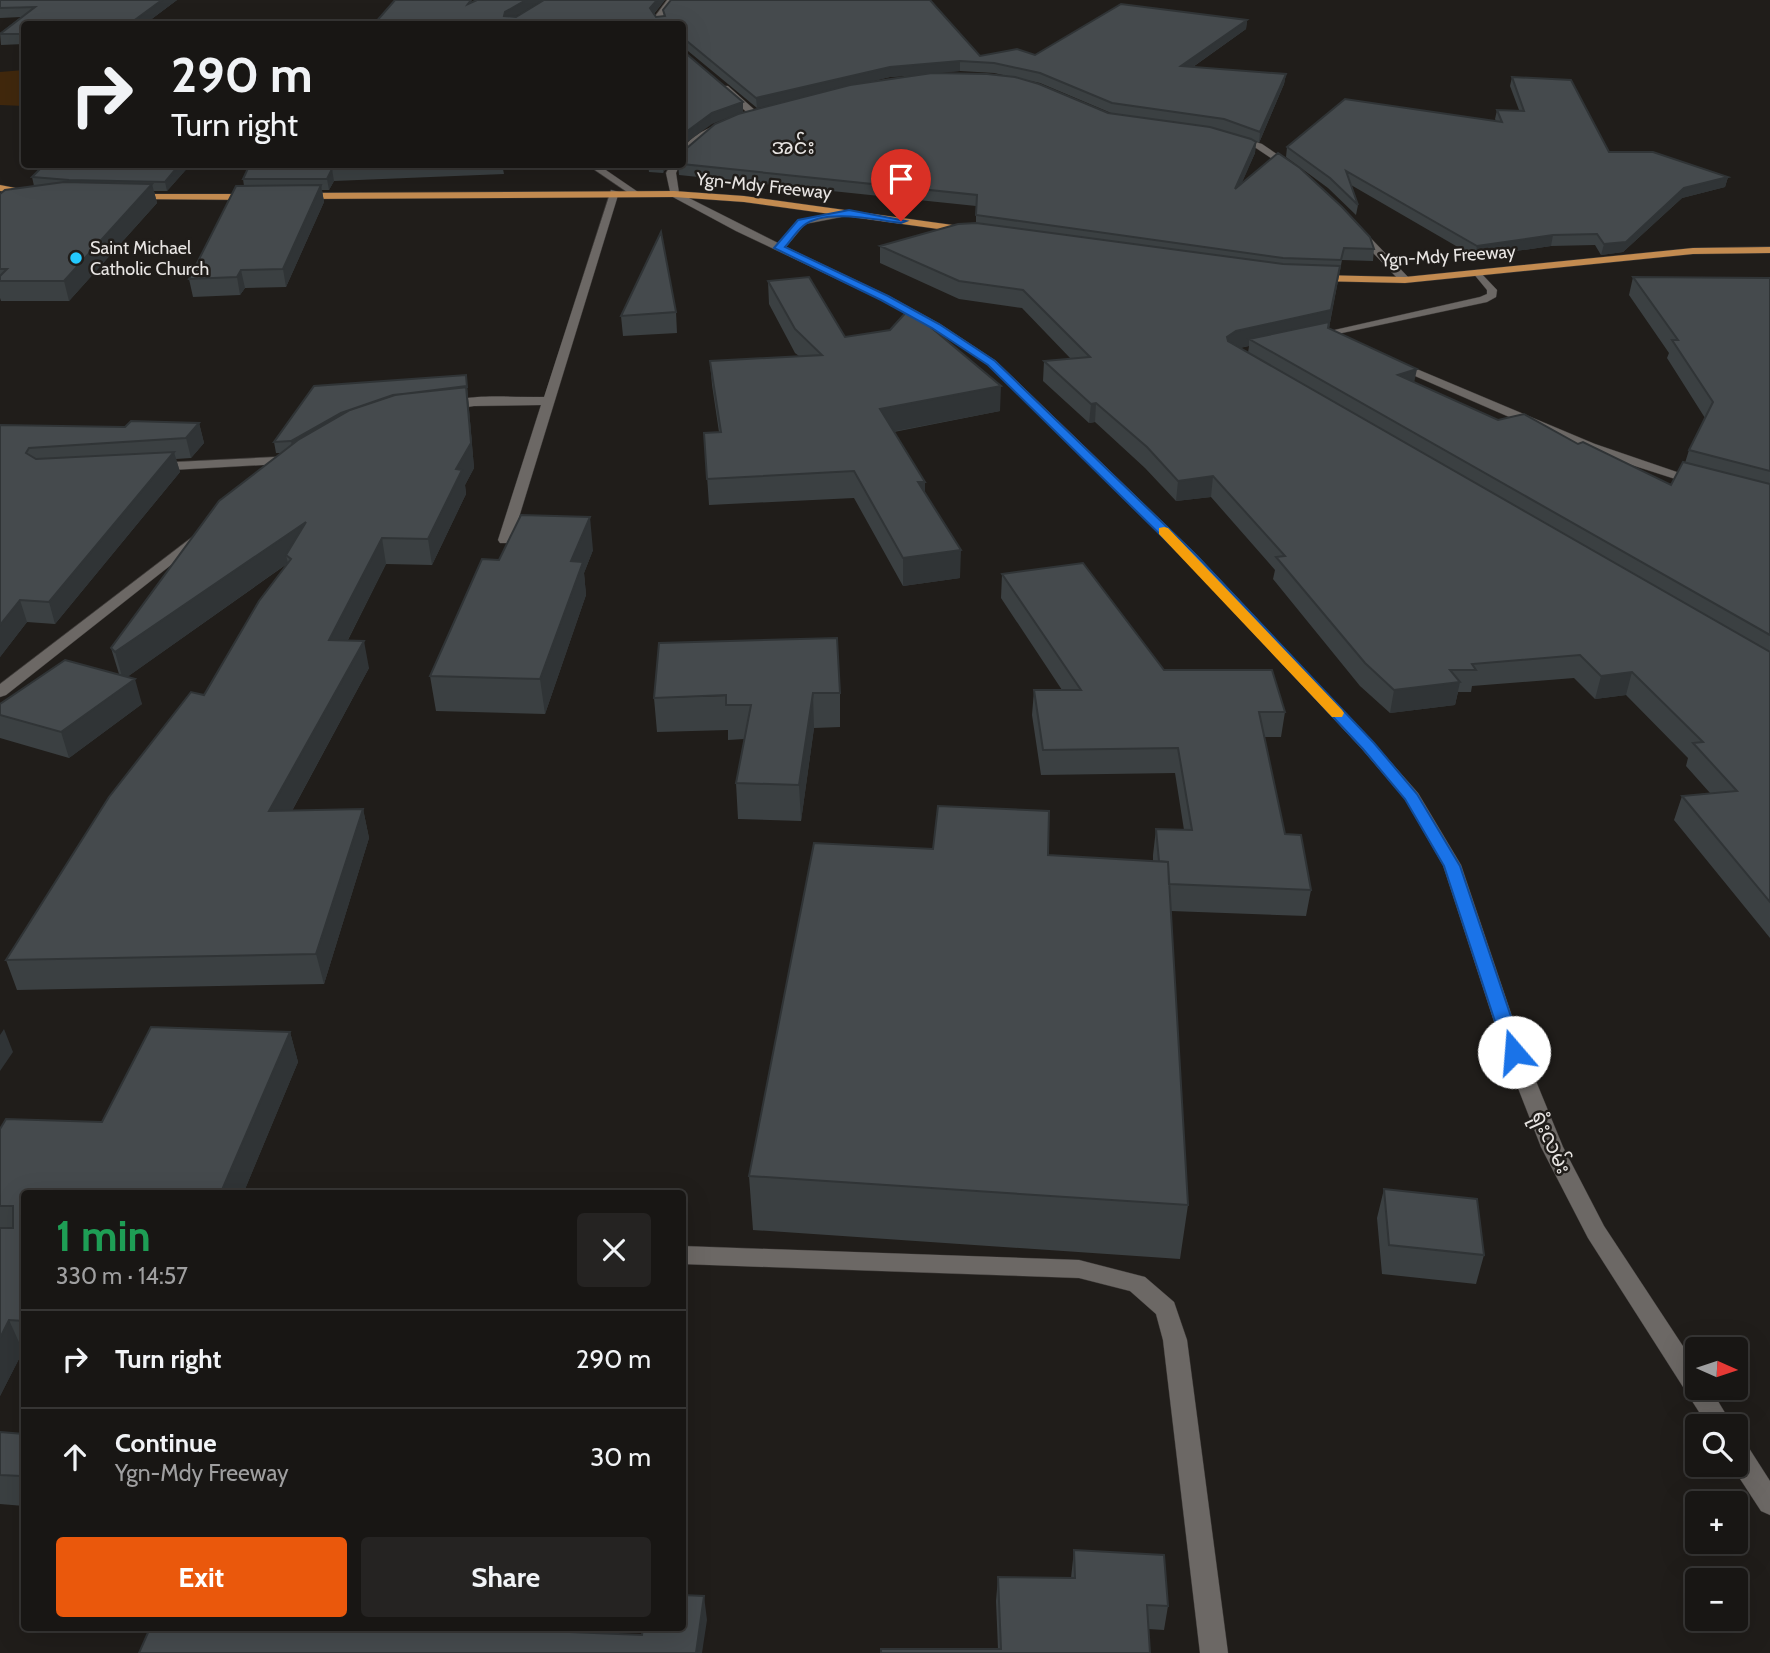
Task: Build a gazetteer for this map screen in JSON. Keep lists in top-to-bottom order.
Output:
{
  "streets": {
    "main road": ["Ygn-Mdy Freeway"],
    "street": ["ရုံးလမ်း"]
  },
  "crossings": [
    ["Ygn-Mdy Freeway", "ရုံးလမ်း"]
  ],
  "districts": ["အင်း"],
  "places": ["Saint Michael Catholic Church"],
  "north": "right",
  "page": {
    "turn": ["290 m", "Turn right"],
    "heading": ["1 min", "330 m · 14:57"],
    "list": [
      {
        "name": "Turn right",
        "value": "290 m"
      },
      {
        "name": "Continue",
        "note": "Ygn-Mdy Freeway",
        "value": "30 m"
      }
    ],
    "map_buttons": ["+", "−"],
    "buttons": ["Exit", "Share"]
  }
}
